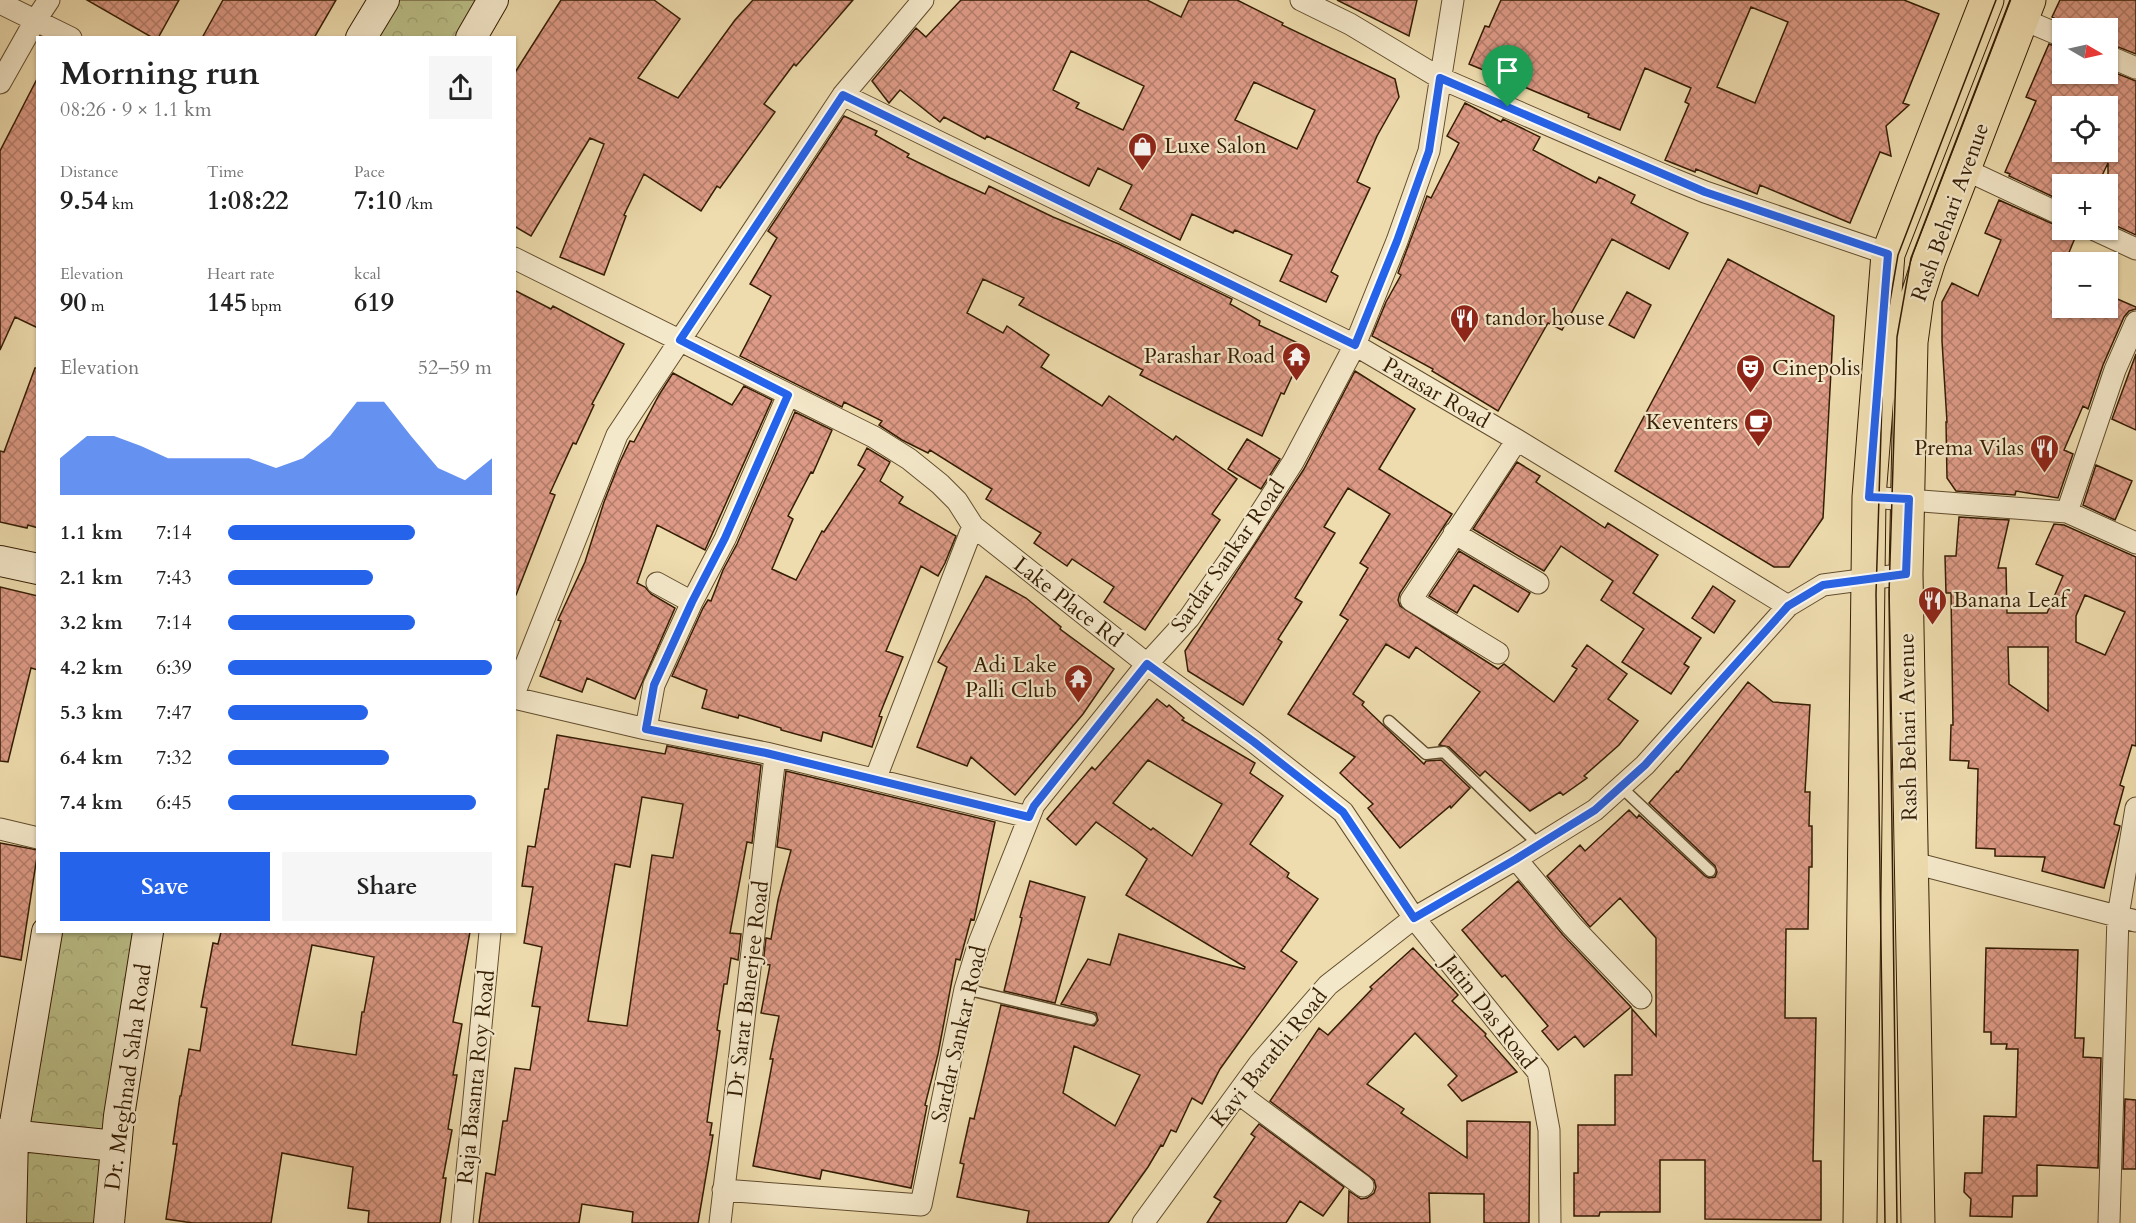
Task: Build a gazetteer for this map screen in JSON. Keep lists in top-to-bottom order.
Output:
{
  "streets": {
    "main road": ["Rash Behari Avenue"],
    "street": [
      "Parasar Road",
      "Sardar Sankar Road",
      "Lake Place Rd",
      "Dr Sarat Banerjee Road",
      "Jatin Das Road",
      "Kavi Barathi Road",
      "Dr. Meghnad Saha Road",
      "Raja Basanta Roy Road"
    ]
  },
  "crossings": [
    ["Rash Behari Avenue", "Kavi Barathi Road"],
    ["Parasar Road", "Sardar Sankar Road"],
    ["Parasar Road", "Kavi Barathi Road"],
    ["Sardar Sankar Road", "Lake Place Rd"],
    ["Sardar Sankar Road", "Dr Sarat Banerjee Road"],
    ["Lake Place Rd", "Jatin Das Road"],
    ["Lake Place Rd", "Kavi Barathi Road"],
    ["Jatin Das Road", "Kavi Barathi Road"]
  ],
  "places": {
    "shop": ["Luxe Salon"],
    "restaurant": ["tandor house", "Prema Vilas", "Banana Leaf"],
    "temple": ["Parashar Road", "Adi Lake Palli Club"],
    "theatre": ["Cinepolis"],
    "cafe": ["Keventers"]
  },
  "north": "right",
  "page": {
    "map_buttons": ["+", "−"],
    "heading": ["Morning run", "08:26 · 9 × 1.1 km"],
    "stats": [
      ["Distance", "9.54 km"],
      ["Time", "1:08:22"],
      ["Pace", "7:10 /km"],
      ["Elevation", "90 m"],
      ["Heart rate", "145 bpm"],
      ["kcal", "619"]
    ],
    "chart": ["Elevation", "52–59 m"],
    "list": [
      {
        "name": "1.1 km",
        "note": "7:14"
      },
      {
        "name": "2.1 km",
        "note": "7:43"
      },
      {
        "name": "3.2 km",
        "note": "7:14"
      },
      {
        "name": "4.2 km",
        "note": "6:39"
      },
      {
        "name": "5.3 km",
        "note": "7:47"
      },
      {
        "name": "6.4 km",
        "note": "7:32"
      },
      {
        "name": "7.4 km",
        "note": "6:45"
      }
    ],
    "buttons": ["Save", "Share"]
  }
}
